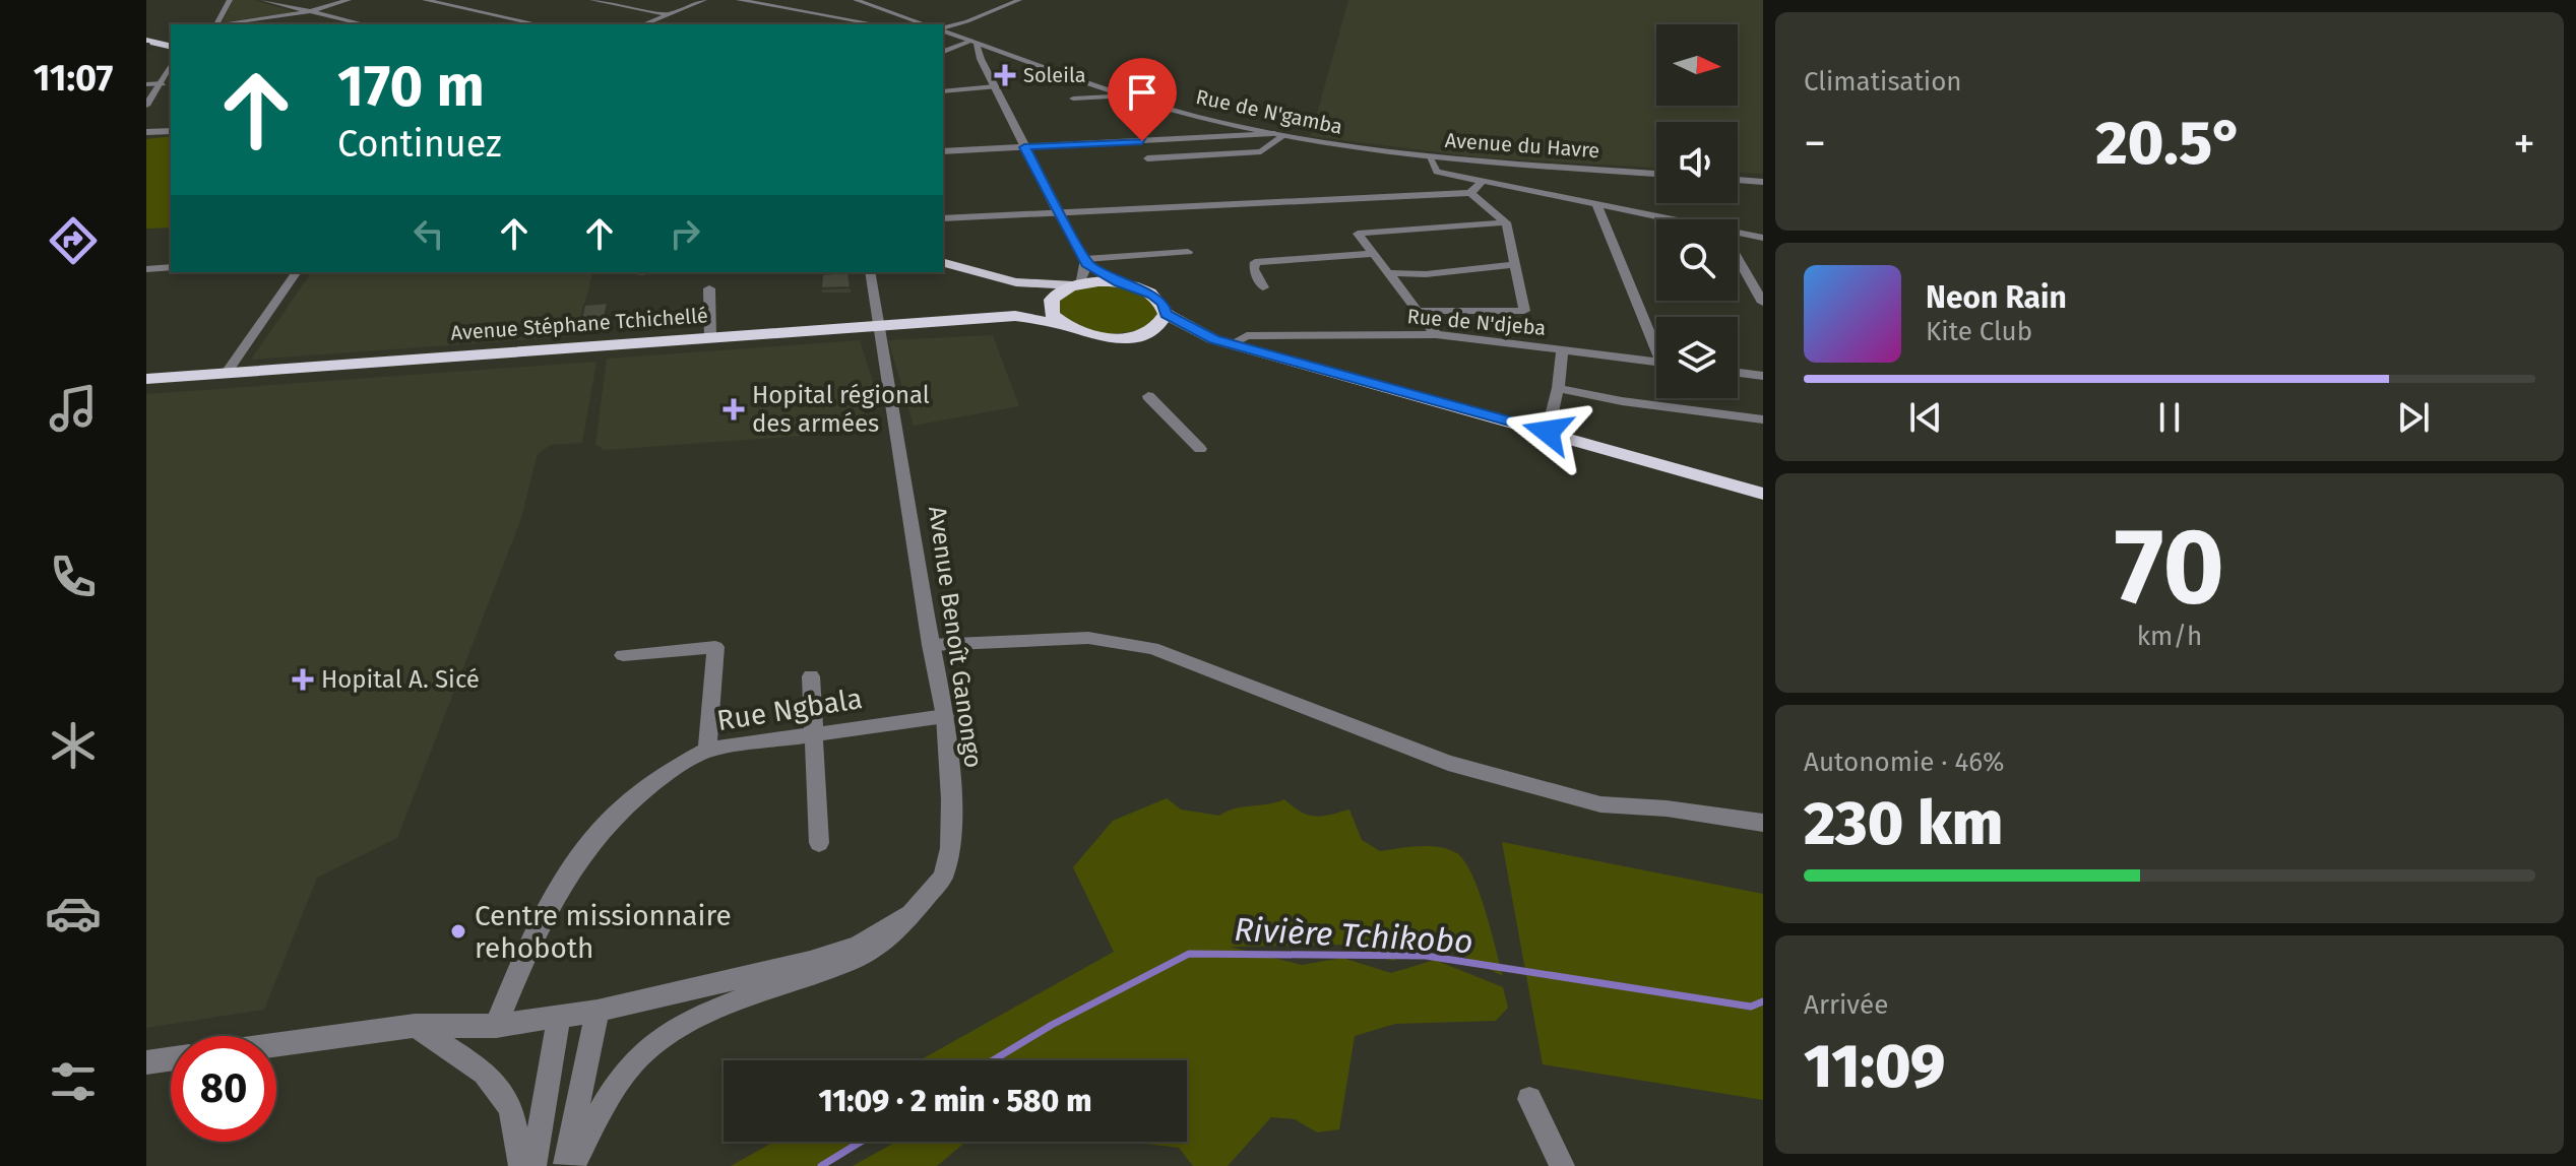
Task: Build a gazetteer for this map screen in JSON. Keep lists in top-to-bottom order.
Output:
{
  "streets": {
    "highway": ["Avenue Stéphane Tchichellé"],
    "street": [
      "Rue de N'gamba",
      "Avenue du Havre",
      "Rue de N'djeba",
      "Avenue Benoît Ganongo",
      "Rue Ngbala"
    ]
  },
  "crossings": [
    ["Rue de N'gamba", "Avenue du Havre"],
    ["Rue de N'djeba", "Avenue Stéphane Tchichellé"],
    ["Avenue Stéphane Tchichellé", "Avenue Benoît Ganongo"],
    ["Avenue Benoît Ganongo", "Rue Ngbala"]
  ],
  "water": ["Rivière Tchikobo"],
  "places": {
    "health": ["Soleila", "Hopital régional des armées", "Hopital A. Sicé"],
    "other": ["Centre missionnaire rehoboth"]
  },
  "north": "right",
  "page": {
    "tabs": "11:07",
    "tile": [
      "Climatisation",
      ["70", "km/h"],
      ["Autonomie · 46%", "230 km"],
      ["Arrivée", "11:09"]
    ],
    "turn": ["170 m", "Continuez"],
    "heat": ["−", "20.5°", "+"],
    "song": ["Neon Rain", "Kite Club"],
    "limit": "80",
    "trip": "11:09 · 2 min · 580 m"
  }
}
